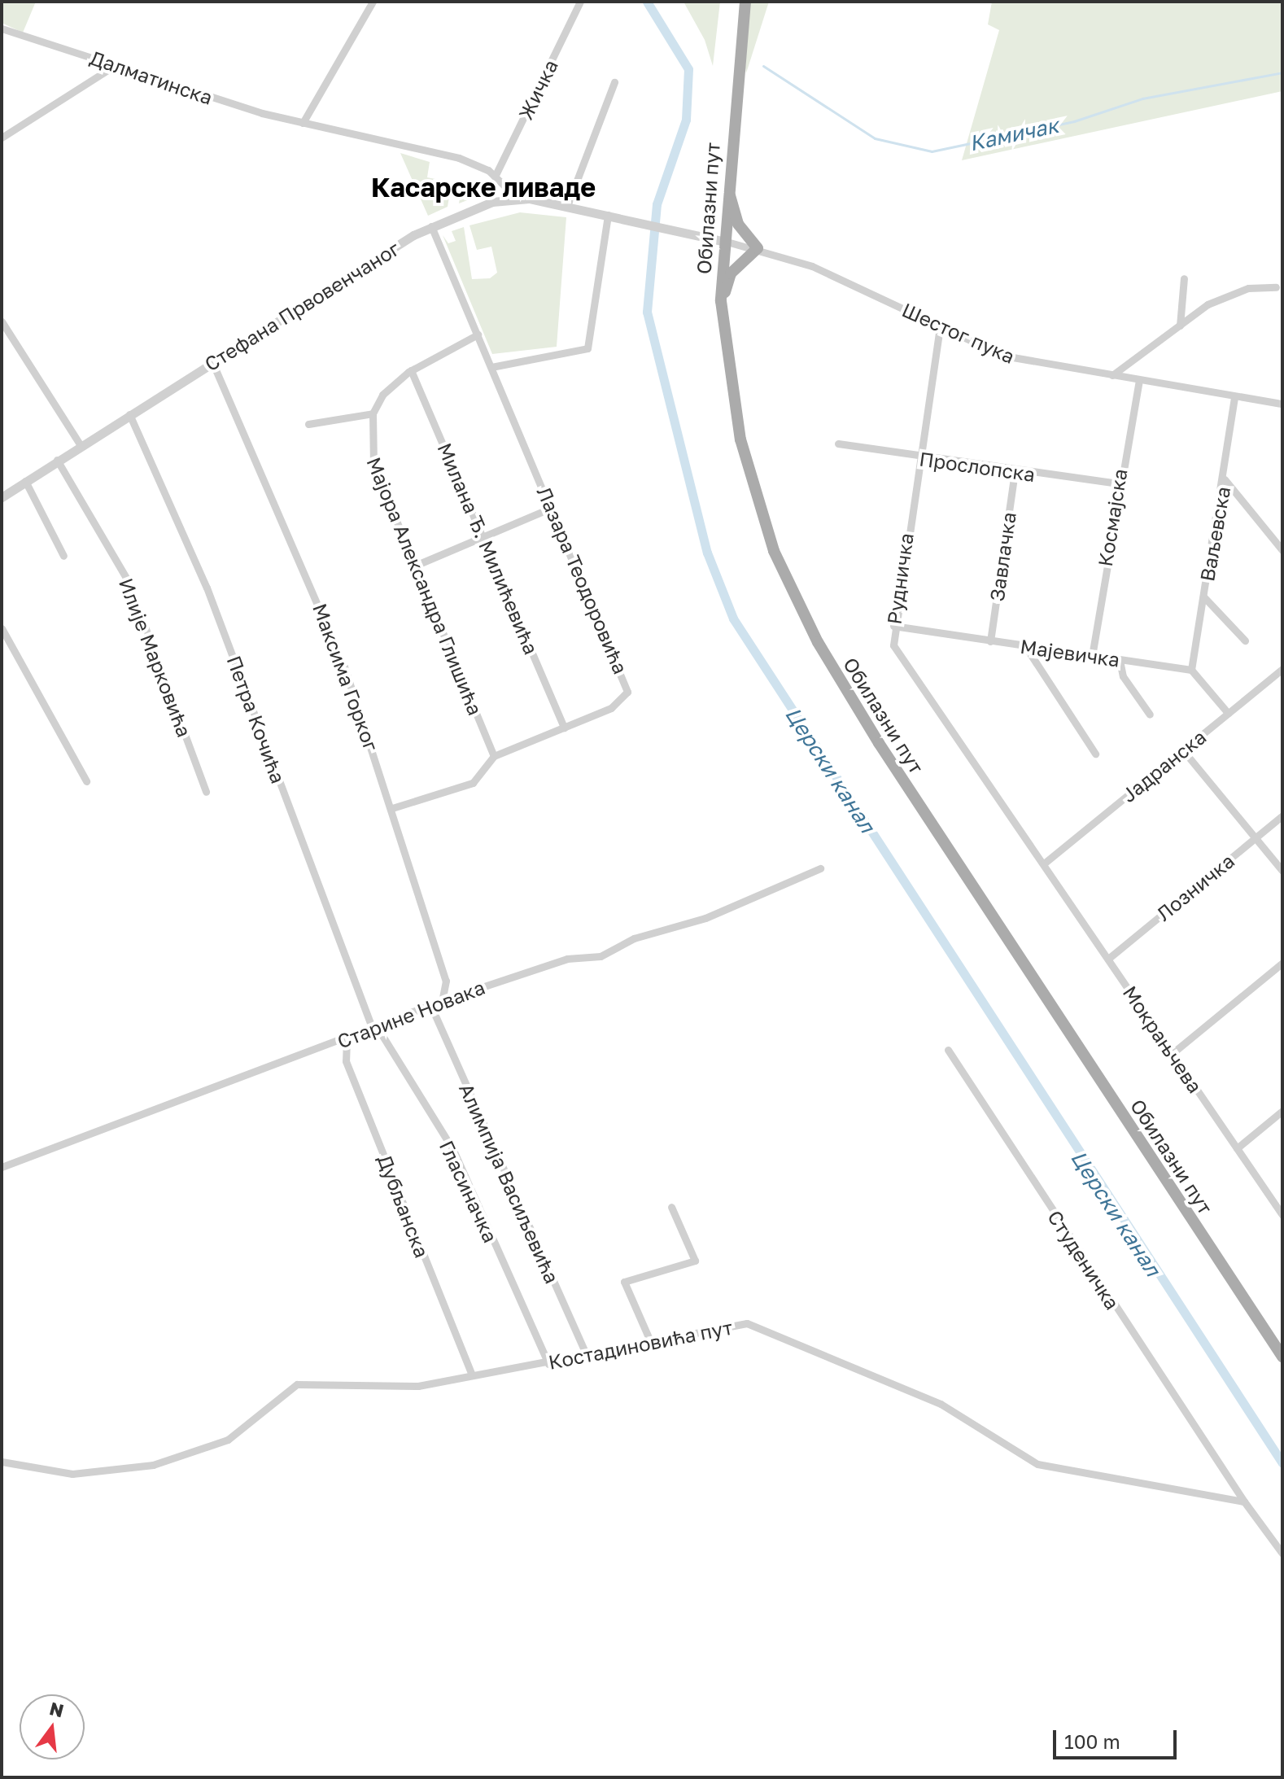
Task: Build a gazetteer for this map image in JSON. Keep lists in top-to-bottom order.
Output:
{
  "streets": {
    "main road": ["Обилазни пут"],
    "street": [
      "Далматинска",
      "Жичка",
      "Стефана Првовенчаног",
      "Шестог пука",
      "Прослопска",
      "Космајска",
      "Ваљевска",
      "Милана Ђ. Милићевића",
      "Завлачка",
      "Рудничка",
      "Лазара Теодоровића",
      "Мајора Александра Глишића",
      "Мајевичка",
      "Илије Марковића",
      "Максима Горког",
      "Петра Кочића",
      "Јадранска",
      "Лозничка",
      "Старине Новака",
      "Мокрањчева",
      "Алимпија Васиљевића",
      "Гласиначка",
      "Дубљанска",
      "Студеничка",
      "Костадиновића пут"
    ]
  },
  "crossings": [
    ["Далматинска", "Жичка"],
    ["Далматинска", "Стефана Првовенчаног"],
    ["Обилазни пут", "Стефана Првовенчаног"],
    ["Обилазни пут", "Шестог пука"],
    ["Стефана Првовенчаног", "Шестог пука"],
    ["Стефана Првовенчаног", "Лазара Теодоровића"],
    ["Стефана Првовенчаног", "Илије Марковића"],
    ["Стефана Првовенчаног", "Максима Горког"],
    ["Стефана Првовенчаног", "Петра Кочића"],
    ["Шестог пука", "Космајска"],
    ["Шестог пука", "Ваљевска"],
    ["Шестог пука", "Рудничка"],
    ["Прослопска", "Космајска"],
    ["Прослопска", "Завлачка"],
    ["Прослопска", "Рудничка"],
    ["Космајска", "Мајевичка"],
    ["Ваљевска", "Мајевичка"],
    ["Милана Ђ. Милићевића", "Лазара Теодоровића"],
    ["Завлачка", "Мајевичка"],
    ["Рудничка", "Мајевичка"],
    ["Рудничка", "Јадранска"],
    ["Рудничка", "Мокрањчева"],
    ["Лазара Теодоровића", "Мајора Александра Глишића"],
    ["Максима Горког", "Старине Новака"],
    ["Петра Кочића", "Старине Новака"],
    ["Петра Кочића", "Гласиначка"],
    ["Јадранска", "Мокрањчева"],
    ["Лозничка", "Мокрањчева"],
    ["Старине Новака", "Алимпија Васиљевића"],
    ["Старине Новака", "Гласиначка"],
    ["Старине Новака", "Дубљанска"],
    ["Алимпија Васиљевића", "Костадиновића пут"],
    ["Гласиначка", "Костадиновића пут"],
    ["Дубљанска", "Костадиновића пут"],
    ["Студеничка", "Костадиновића пут"]
  ],
  "districts": ["Касарске ливаде"],
  "water": ["Камичак", "Церски канал"],
  "scale_bar": "100 m",
  "north": "top"
}
